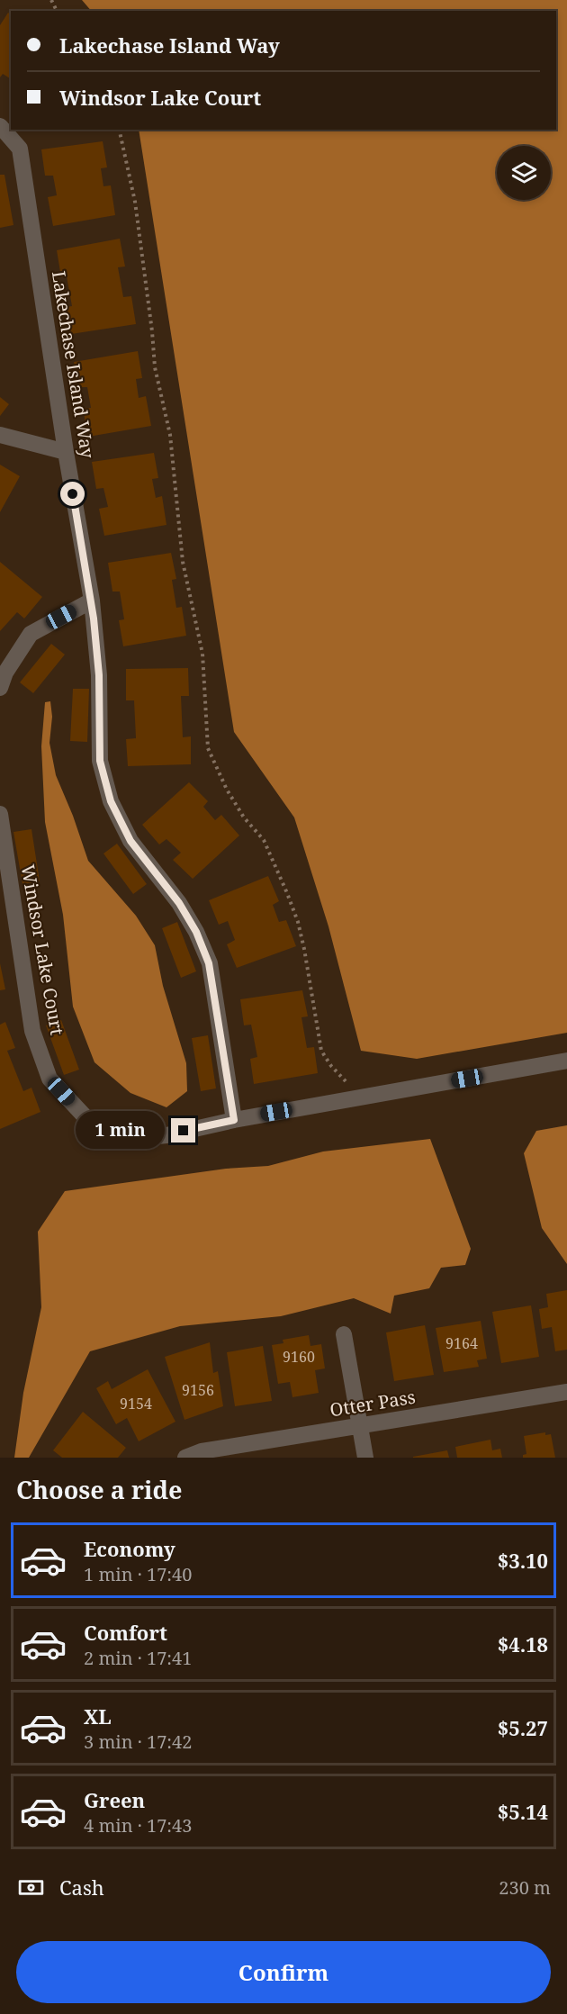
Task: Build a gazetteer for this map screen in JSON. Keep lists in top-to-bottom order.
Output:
{
  "streets": {
    "street": ["Lakechase Island Way", "Windsor Lake Court", "Otter Pass"]
  },
  "crossings": [
    ["Lakechase Island Way", "Windsor Lake Court"]
  ],
  "house_numbers": [
    "9164",
    "9160",
    "9156",
    "9154"
  ],
  "page": {
    "banner": ["Lakechase Island Way", "Windsor Lake Court"],
    "bubble": "1 min",
    "heading": "Choose a ride",
    "list": [
      {
        "name": "Economy",
        "note": "1 min · 17:40",
        "value": "$3.10"
      },
      {
        "name": "Comfort",
        "note": "2 min · 17:41",
        "value": "$4.18"
      },
      {
        "name": "XL",
        "note": "3 min · 17:42",
        "value": "$5.27"
      },
      {
        "name": "Green",
        "note": "4 min · 17:43",
        "value": "$5.14"
      }
    ],
    "pay": ["Cash", "230 m"],
    "buttons": "Confirm"
  }
}
